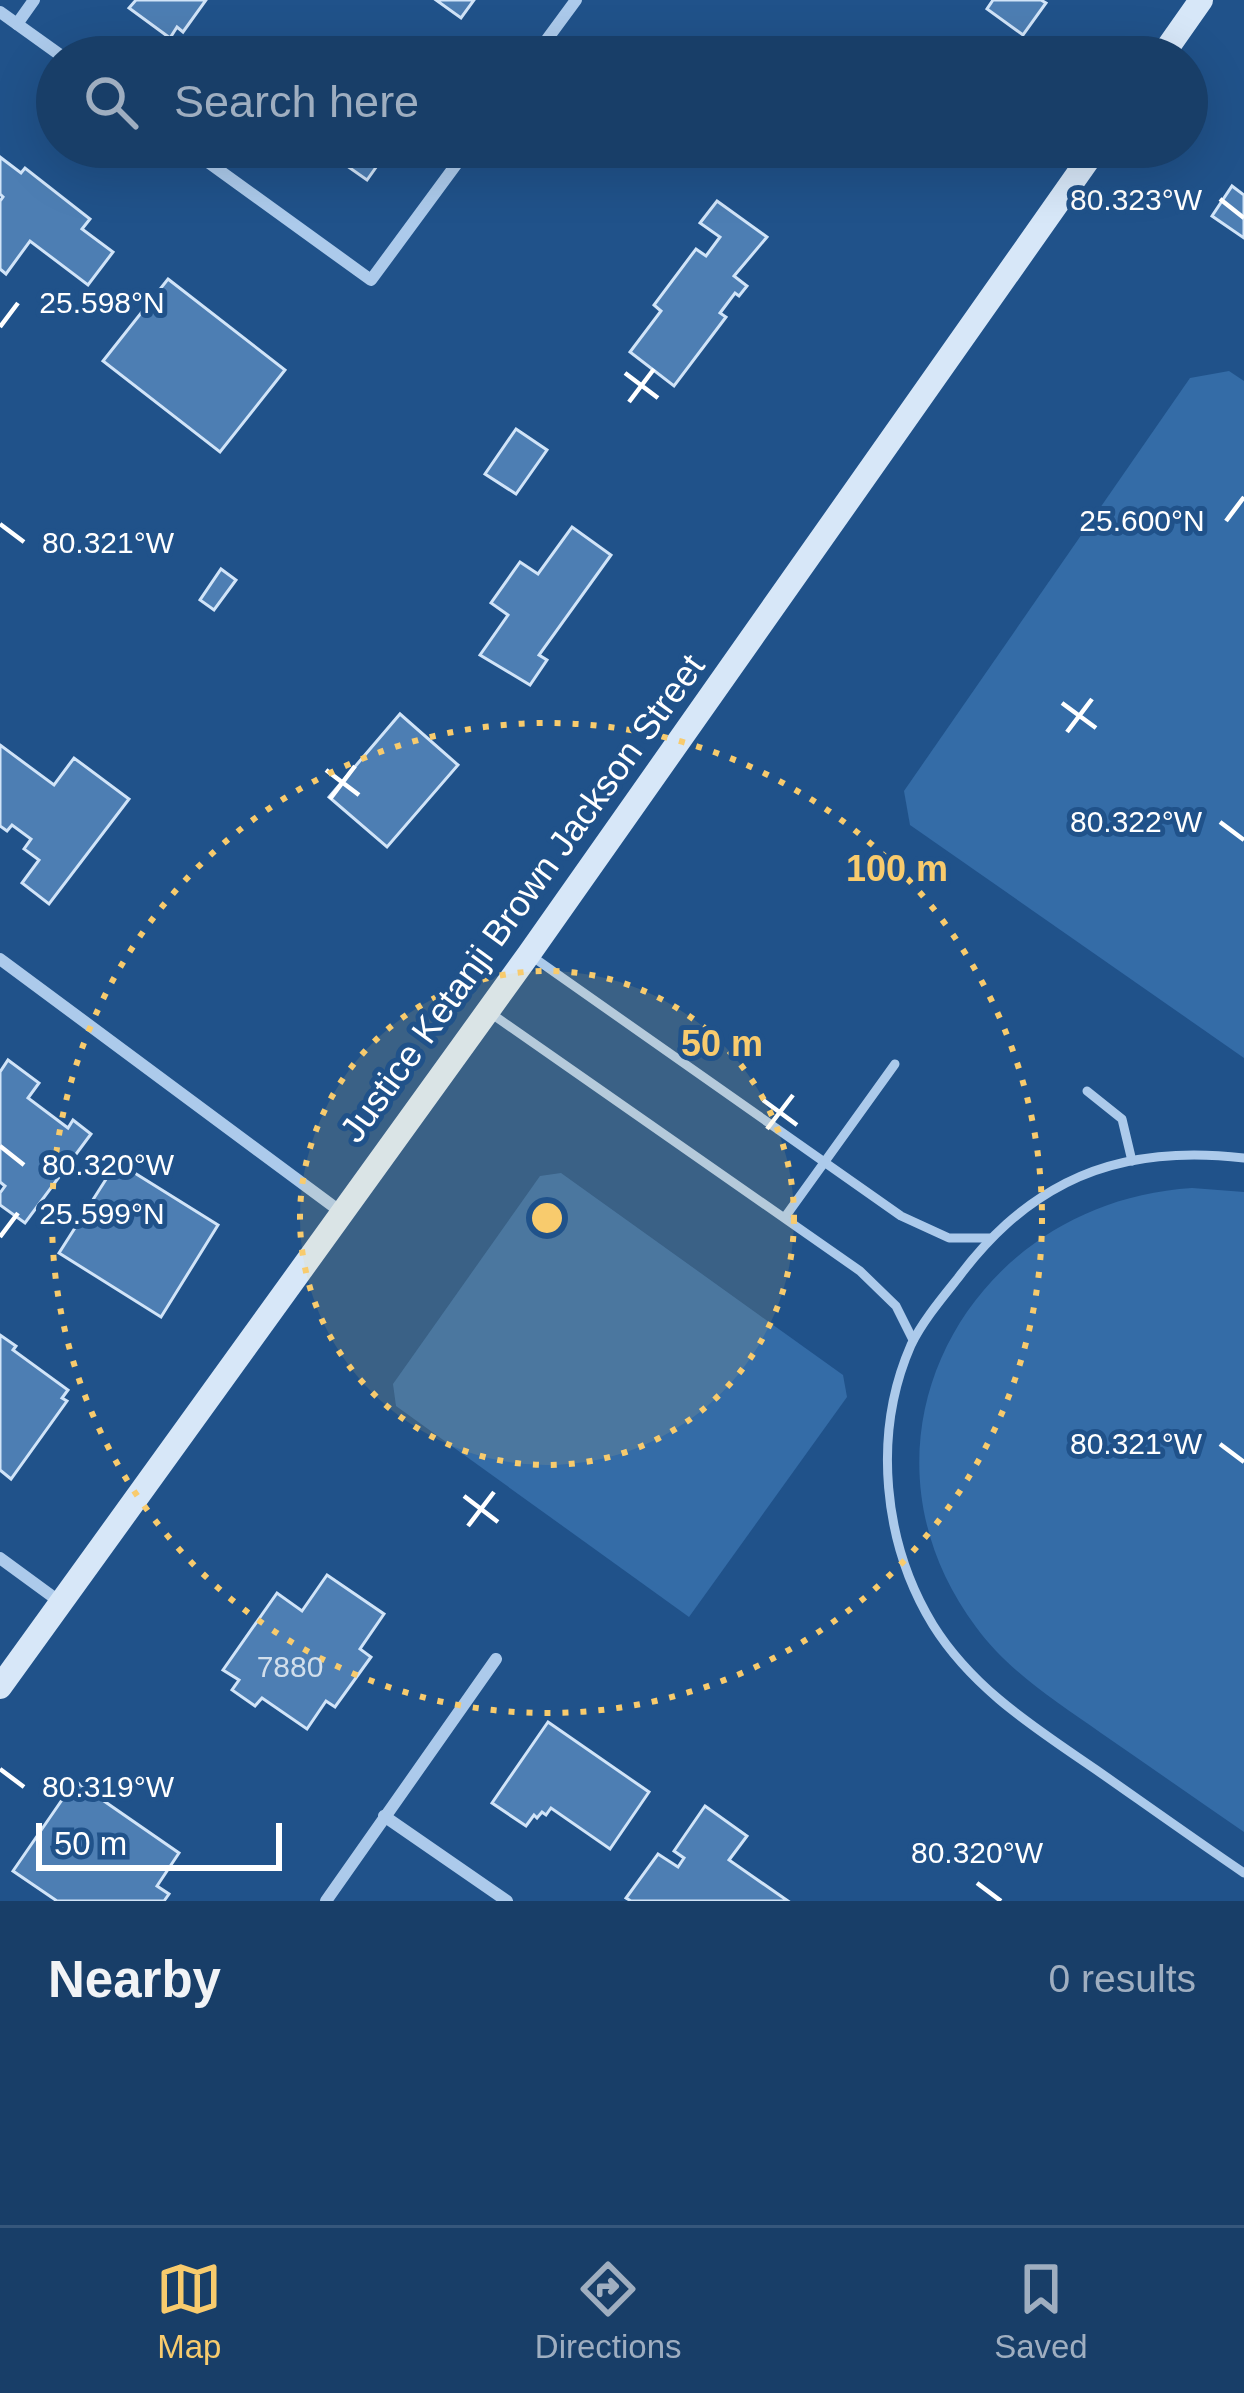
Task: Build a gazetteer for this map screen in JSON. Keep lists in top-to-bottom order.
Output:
{
  "streets": {
    "main road": ["Justice Ketanji Brown Jackson Street"]
  },
  "house_numbers": ["7880"],
  "scale_bar": "50 m",
  "page": {
    "search": "Search here",
    "scale": "50 m",
    "heading": ["Nearby", "0 results"],
    "nav": ["Map", "Directions", "Saved"]
  },
  "coordinates": [
    "80.323°W",
    "25.598°N",
    "25.600°N",
    "80.321°W",
    "80.322°W",
    "80.320°W",
    "25.599°N",
    "80.319°W"
  ],
  "rings": ["100 m", "50 m"]
}
